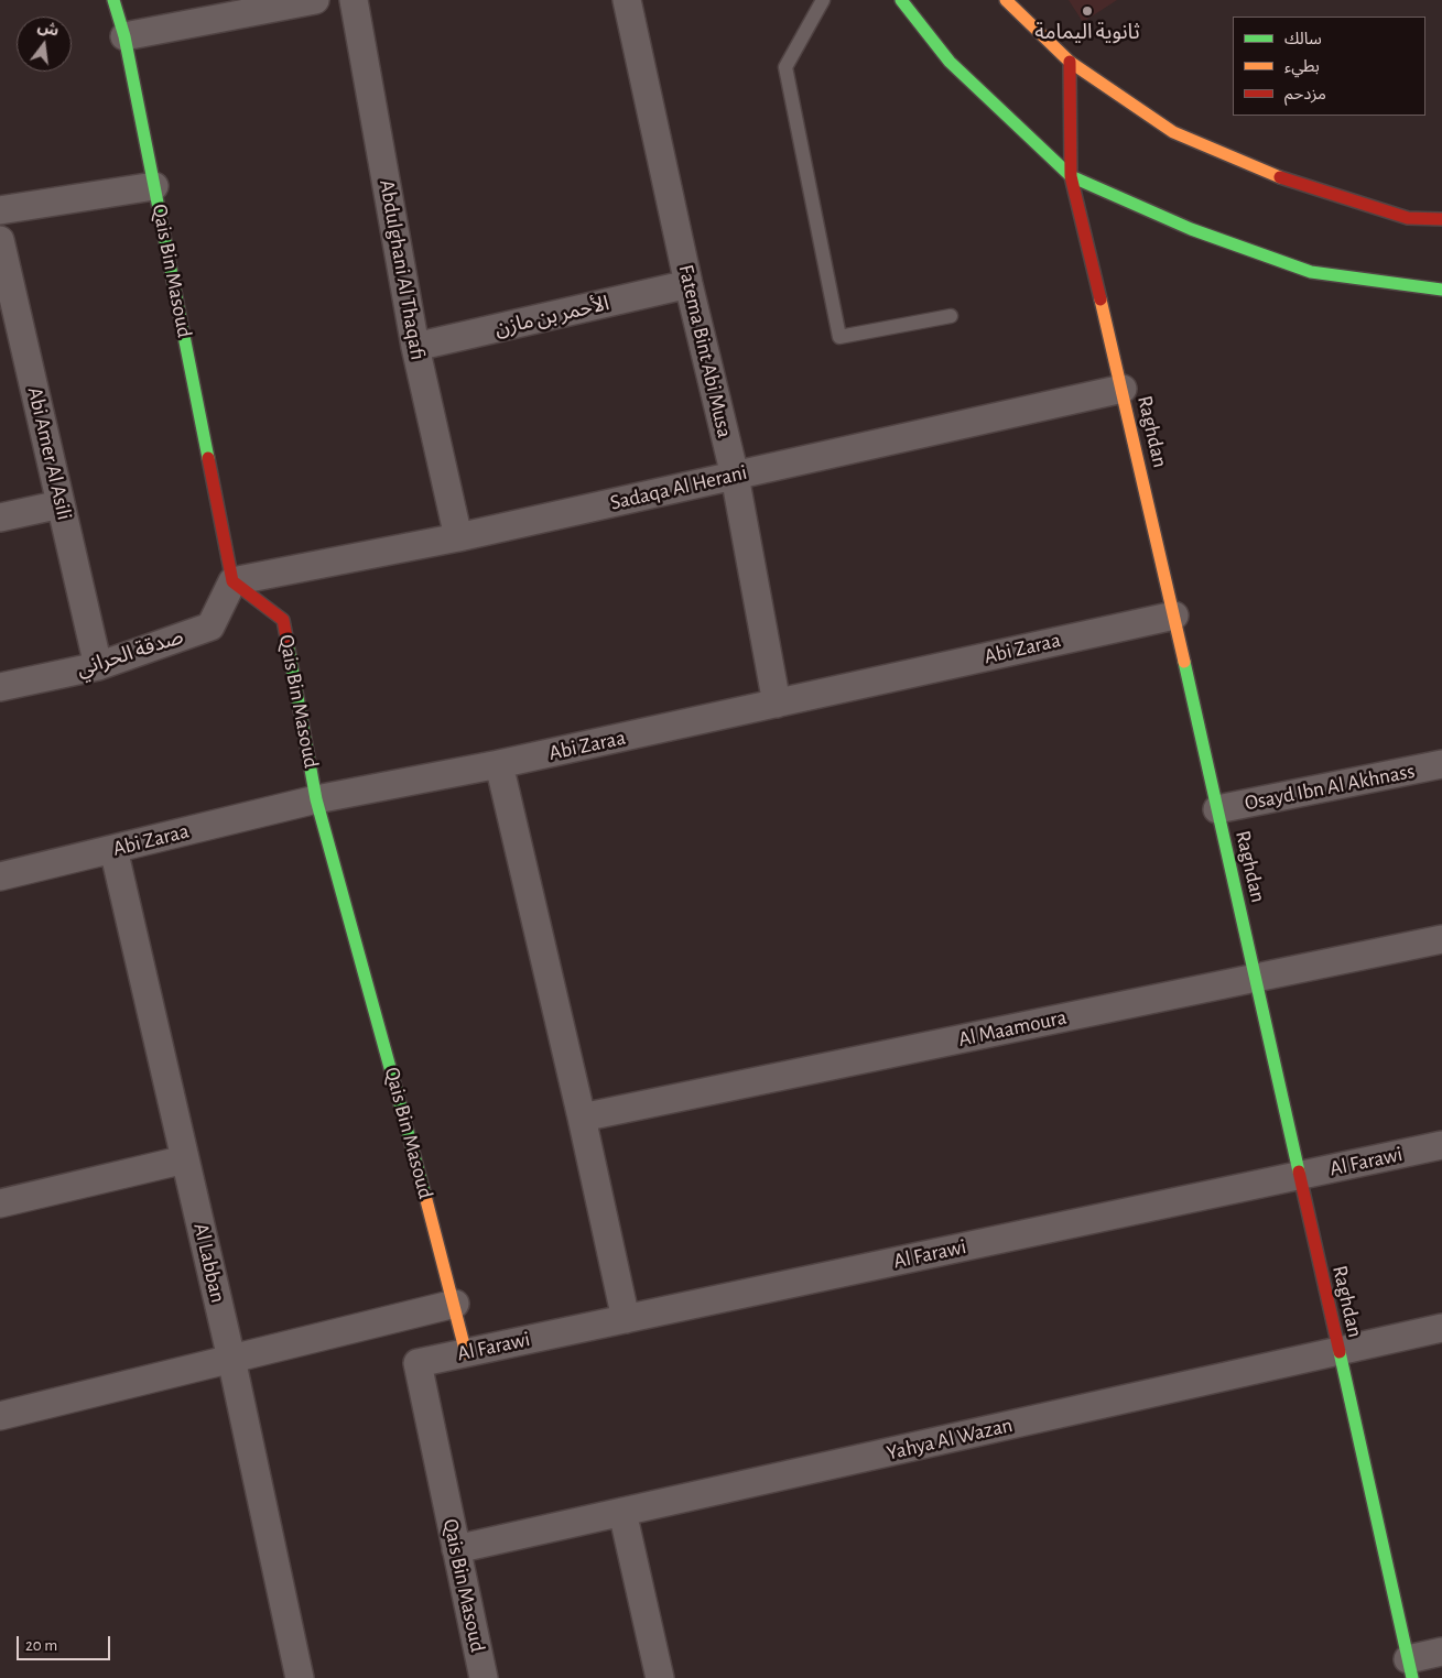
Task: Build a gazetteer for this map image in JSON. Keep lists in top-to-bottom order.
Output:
{
  "streets": {
    "street": [
      "Abdulghani Al Thaqafi",
      "Qais Bin Masoud",
      "الأحمر بن مازن",
      "Fatema Bint Abi Musa",
      "Raghdan",
      "Abi Amer Al Asili",
      "Sadaqa Al Herani",
      "Abi Zaraa",
      "صدقة الحراني",
      "Osayd Ibn Al Akhnass",
      "Al Maamoura",
      "Al Farawi",
      "Al Labban",
      "Yahya Al Wazan"
    ]
  },
  "crossings": [
    ["Abdulghani Al Thaqafi", "الأحمر بن مازن"],
    ["Abdulghani Al Thaqafi", "Sadaqa Al Herani"],
    ["Qais Bin Masoud", "Sadaqa Al Herani"],
    ["Qais Bin Masoud", "Abi Zaraa"],
    ["Qais Bin Masoud", "صدقة الحراني"],
    ["Qais Bin Masoud", "Al Farawi"],
    ["Qais Bin Masoud", "Yahya Al Wazan"],
    ["الأحمر بن مازن", "Fatema Bint Abi Musa"],
    ["Fatema Bint Abi Musa", "Sadaqa Al Herani"],
    ["Fatema Bint Abi Musa", "Abi Zaraa"],
    ["Raghdan", "Sadaqa Al Herani"],
    ["Raghdan", "Abi Zaraa"],
    ["Raghdan", "Osayd Ibn Al Akhnass"],
    ["Raghdan", "Al Maamoura"],
    ["Raghdan", "Al Farawi"],
    ["Raghdan", "Yahya Al Wazan"],
    ["Abi Amer Al Asili", "صدقة الحراني"],
    ["Sadaqa Al Herani", "صدقة الحراني"],
    ["Abi Zaraa", "Al Labban"]
  ],
  "places": ["ثانوية اليمامة"],
  "legend": ["سالك", "بطيء", "مزدحم"],
  "scale_bar": "20 m",
  "north": "top"
}
